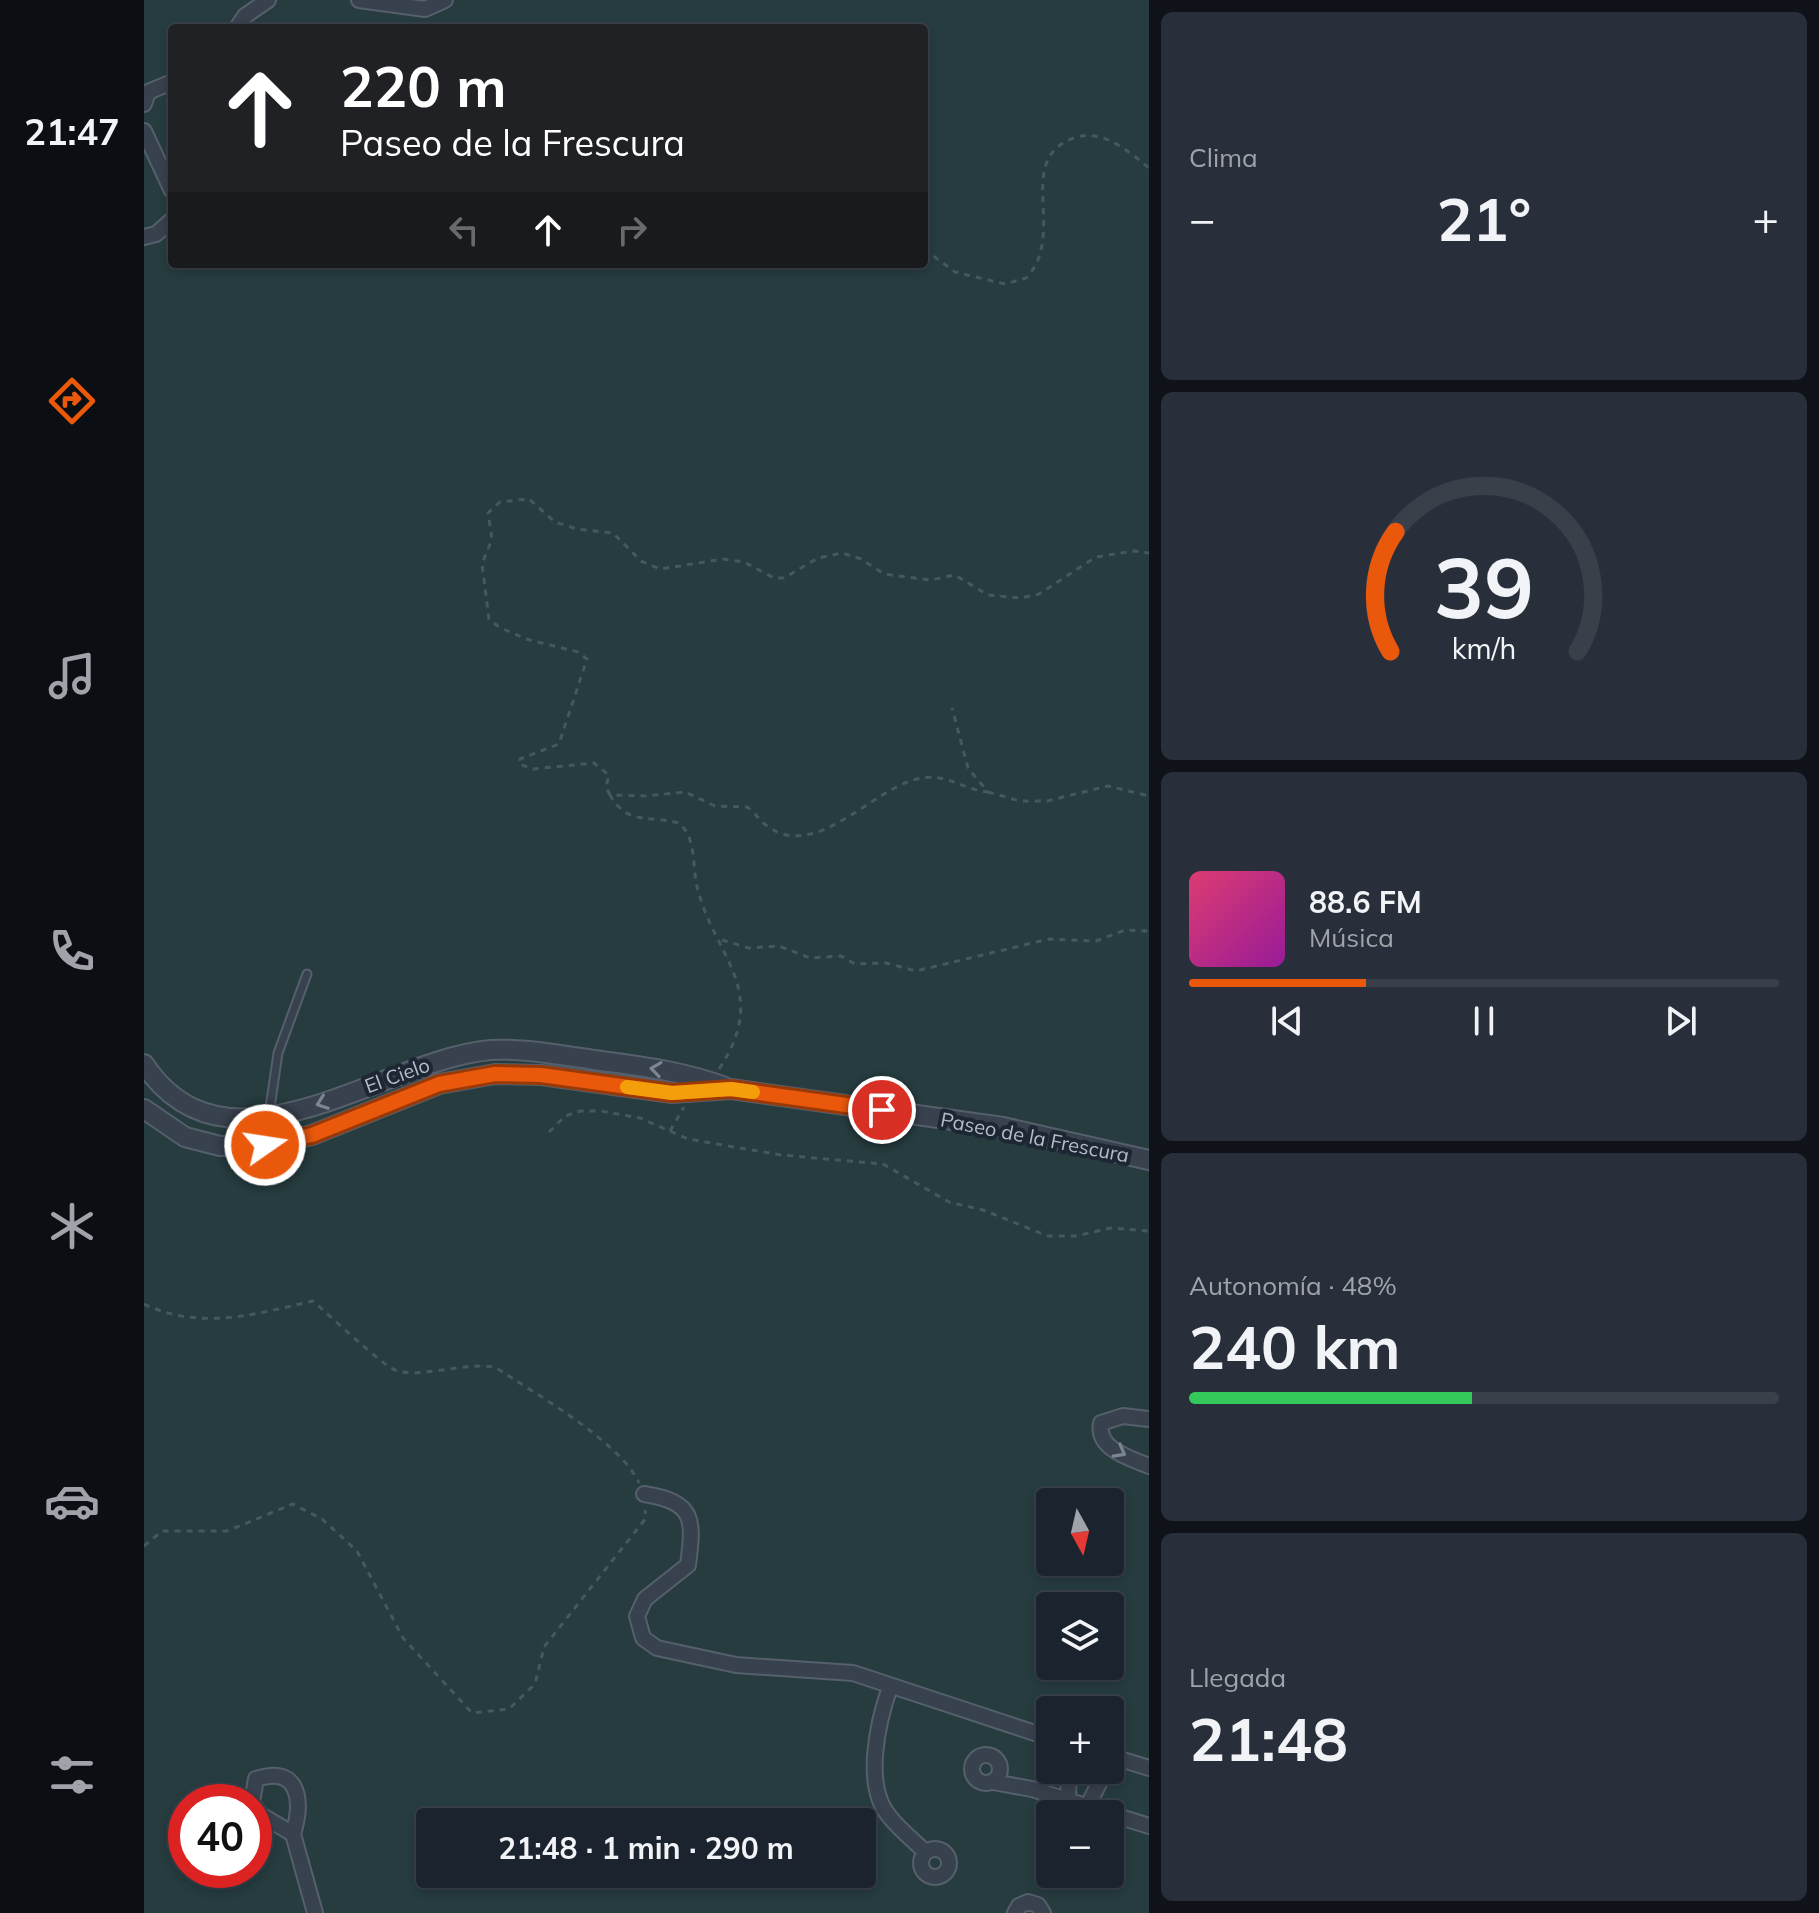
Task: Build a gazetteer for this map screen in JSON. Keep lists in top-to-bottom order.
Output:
{
  "streets": {
    "street": ["El Cielo", "Paseo de la Frescura"]
  },
  "crossings": [
    ["El Cielo", "Paseo de la Frescura"]
  ],
  "north": "bottom",
  "page": {
    "tabs": "21:47",
    "tile": [
      "Clima",
      ["Autonomía · 48%", "240 km"],
      ["Llegada", "21:48"]
    ],
    "turn": ["220 m", "Paseo de la Frescura"],
    "heat": ["−", "21°", "+"],
    "song": ["88.6 FM", "Música"],
    "map_buttons": ["+", "−"],
    "limit": "40",
    "trip": "21:48 · 1 min · 290 m",
    "gauge": ["39", "km/h"]
  }
}
